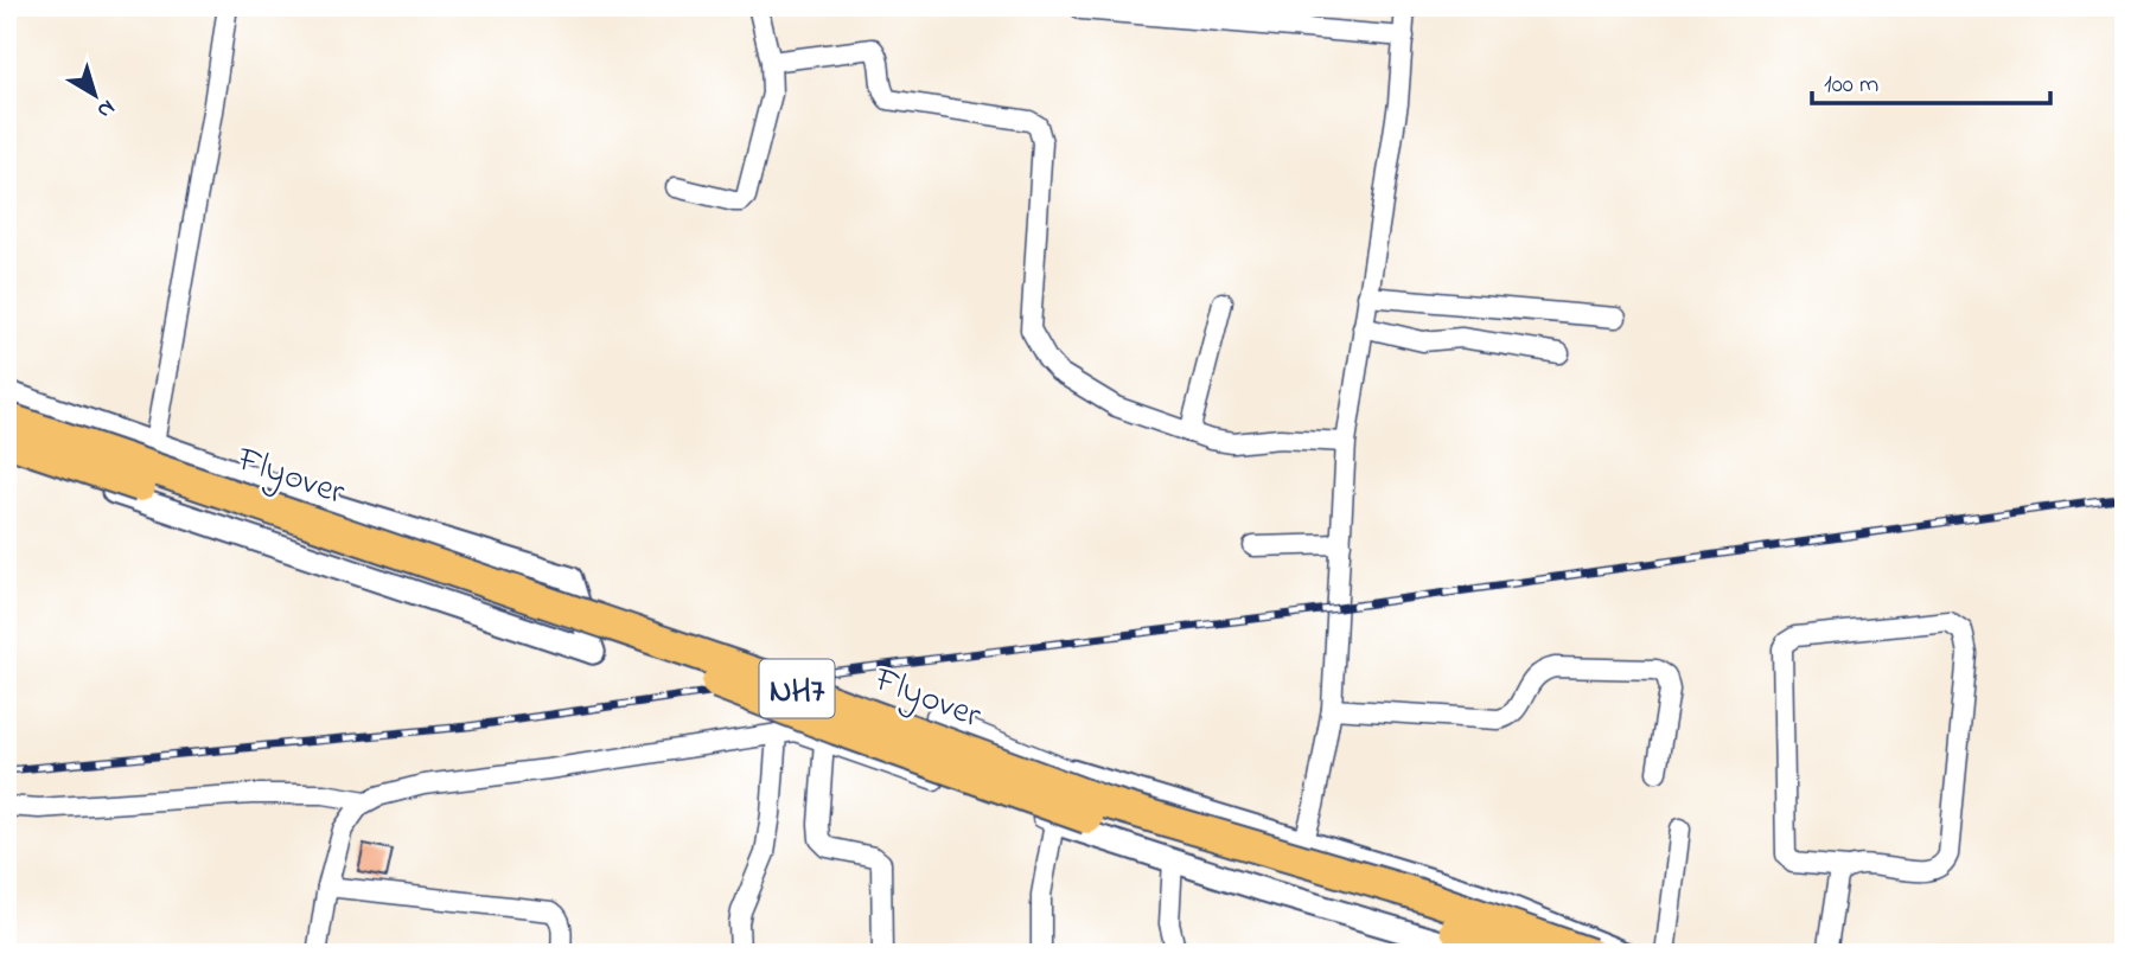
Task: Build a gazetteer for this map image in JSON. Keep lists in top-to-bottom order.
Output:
{
  "streets": {
    "highway": ["Flyover", "NH7"]
  },
  "scale_bar": "100 m",
  "north": "bottom right"
}
